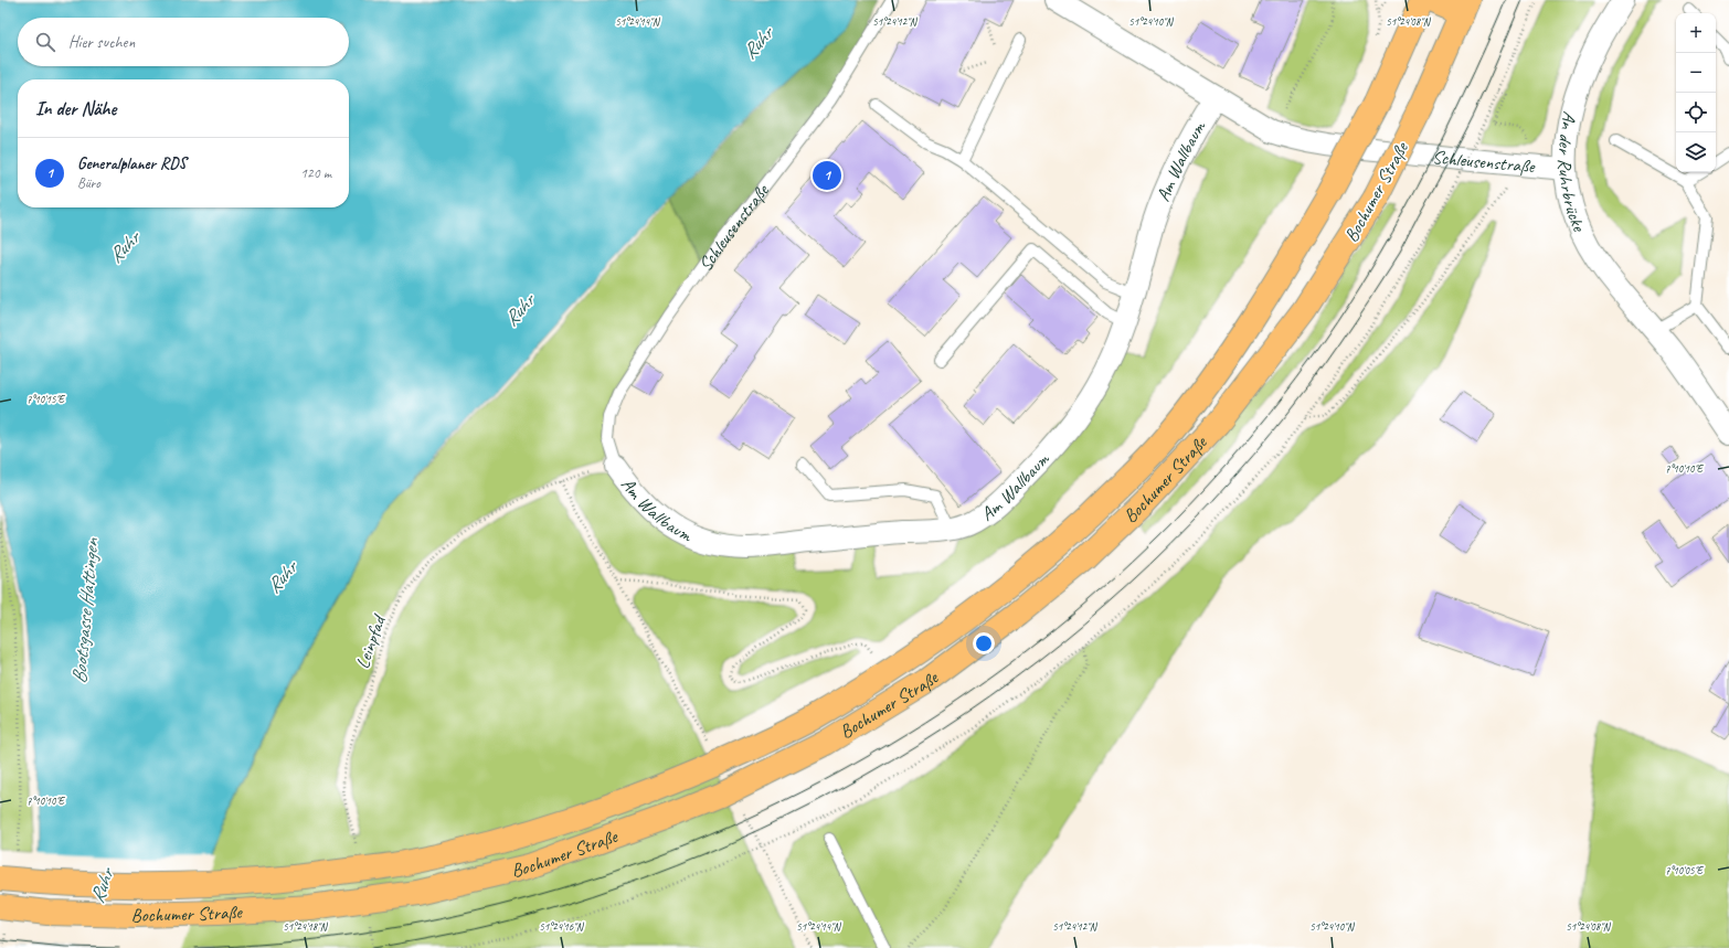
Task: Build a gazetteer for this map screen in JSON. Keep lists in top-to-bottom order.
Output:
{
  "streets": {
    "main road": ["Bochumer Straße"],
    "street": ["Schleusenstraße", "Am Wallbaum", "An der Ruhrbrücke"],
    "path": ["Leinpfad"]
  },
  "crossings": [
    ["Schleusenstraße", "Am Wallbaum"],
    ["Schleusenstraße", "An der Ruhrbrücke"],
    ["Schleusenstraße", "Leinpfad"],
    ["Am Wallbaum", "Leinpfad"]
  ],
  "water": ["Ruhr", "Bootsgasse Hattingen"],
  "page": {
    "map_buttons": ["+", "−"],
    "search": "Hier suchen",
    "heading": "In der Nähe",
    "list": [
      {
        "mark": "1",
        "name": "Generalplaner RDS",
        "note": "Büro",
        "value": "120 m"
      }
    ],
    "pins": "1"
  },
  "coordinates": [
    "51°24'14\"N",
    "51°24'12\"N",
    "51°24'10\"N",
    "51°24'08\"N",
    "7°10'15\"E",
    "7°10'10\"E",
    "7°10'05\"E",
    "51°24'18\"N",
    "51°24'16\"N"
  ]
}
